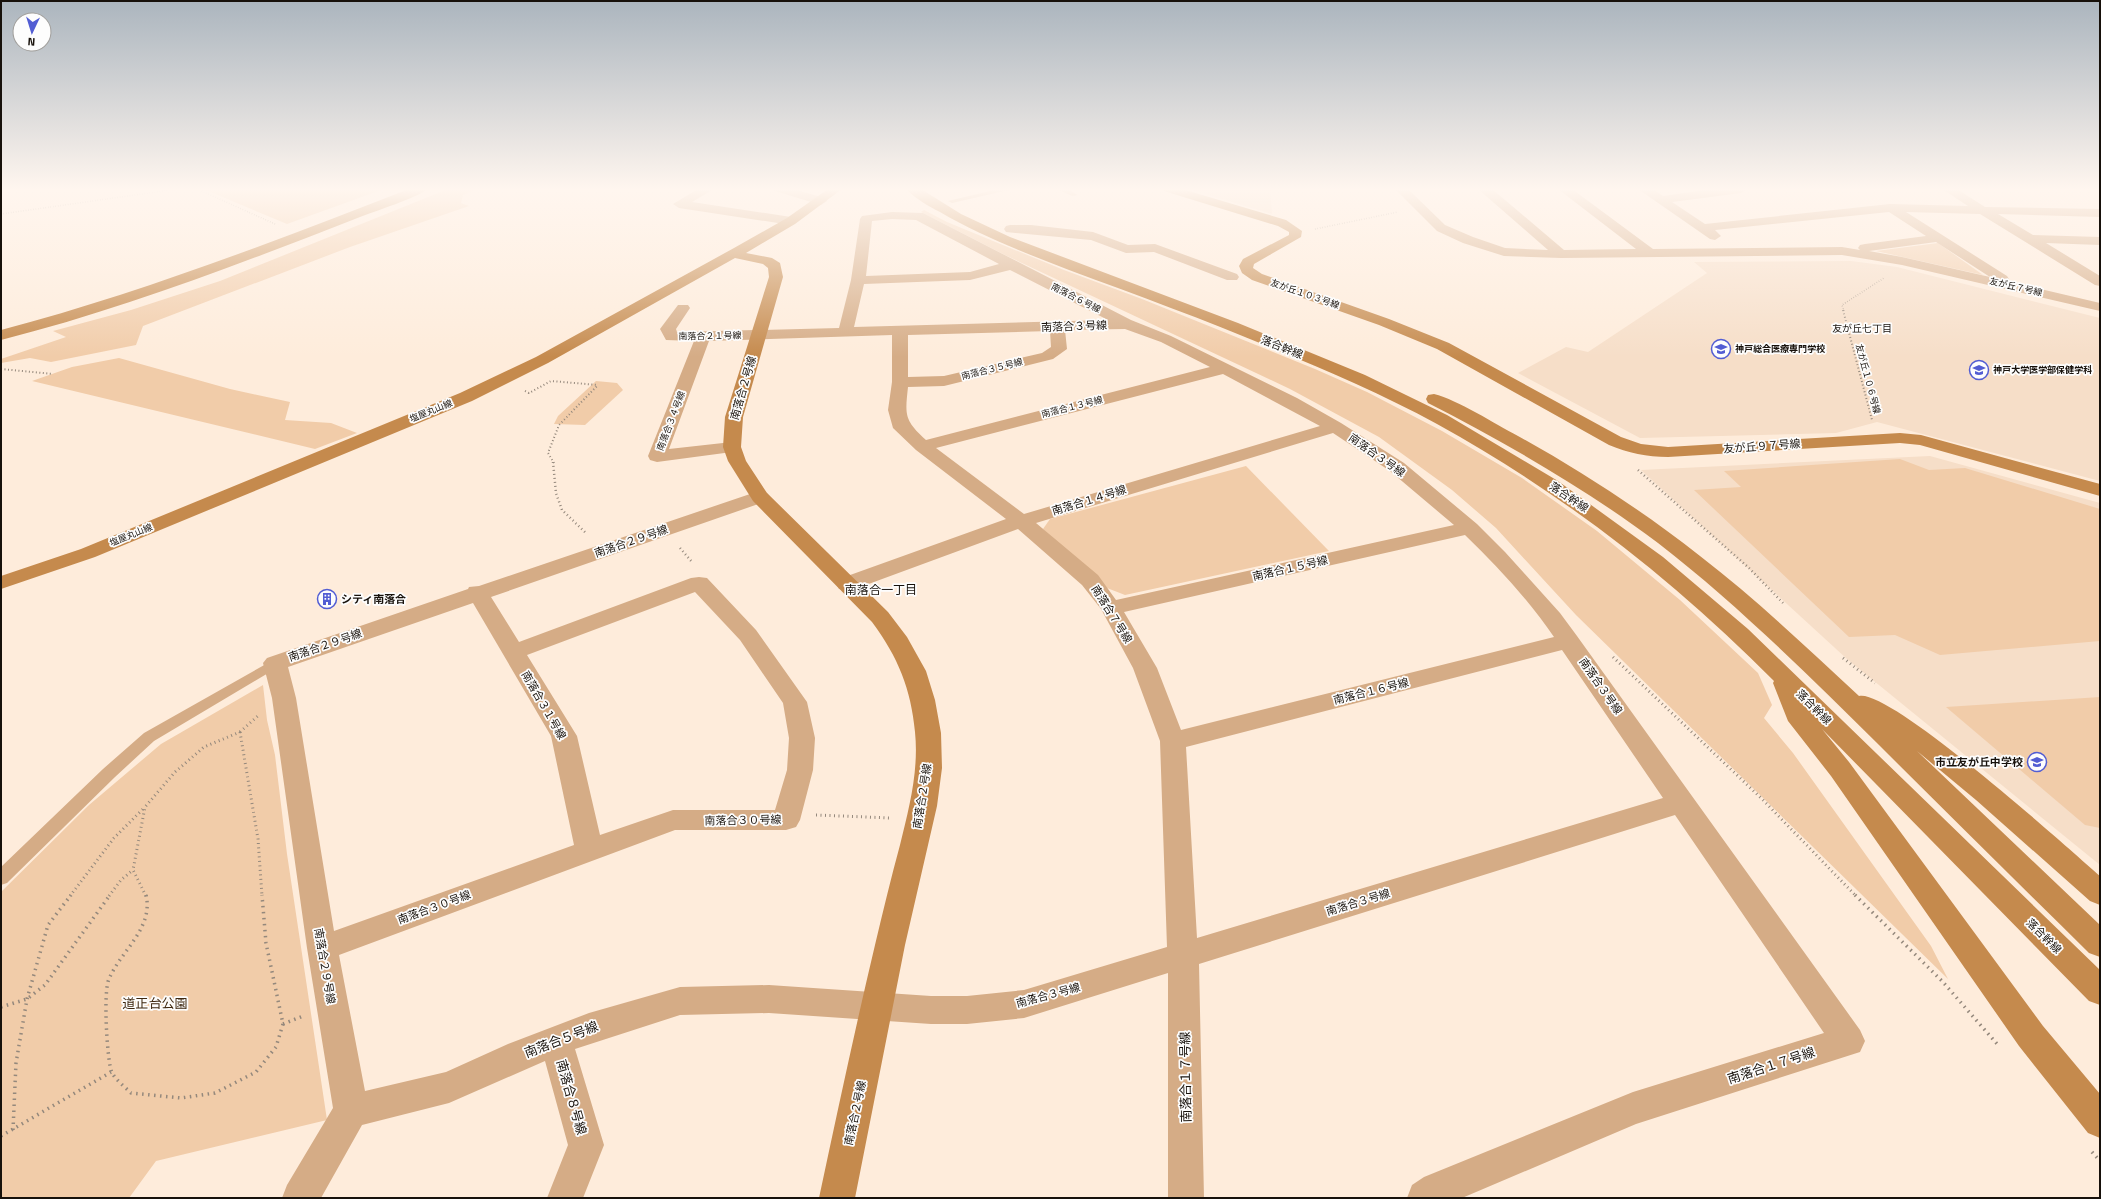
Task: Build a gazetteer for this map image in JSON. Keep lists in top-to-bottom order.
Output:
{
  "streets": {
    "street": [
      "友が丘７号線",
      "友が丘１０３号線",
      "南落合６号線",
      "南落合３号線",
      "南落合２１号線",
      "落合幹線",
      "南落合３５号線",
      "南落合２号線",
      "南落合１３号線",
      "塩屋丸山線",
      "南落合３４号線",
      "友が丘９７号線",
      "南落合１４号線",
      "南落合２９号線",
      "南落合１５号線",
      "南落合７号線",
      "南落合１６号線",
      "南落合３１号線",
      "南落合３０号線",
      "南落合５号線",
      "南落合１７号線",
      "南落合８号線"
    ],
    "path": ["友が丘１０６号線"]
  },
  "crossings": [
    ["友が丘７号線", "友が丘１０６号線"],
    ["友が丘１０３号線", "友が丘９７号線"],
    ["南落合６号線", "南落合３号線"],
    ["南落合３号線", "南落合２１号線"],
    ["南落合３号線", "南落合３５号線"],
    ["南落合３号線", "南落合２号線"],
    ["南落合３号線", "南落合１３号線"],
    ["南落合３号線", "南落合１４号線"],
    ["南落合３号線", "南落合１５号線"],
    ["南落合３号線", "南落合７号線"],
    ["南落合３号線", "南落合１６号線"],
    ["南落合３号線", "南落合５号線"],
    ["南落合３号線", "南落合１７号線"],
    ["南落合２１号線", "南落合２号線"],
    ["南落合２１号線", "南落合３４号線"],
    ["南落合３５号線", "南落合７号線"],
    ["南落合２号線", "塩屋丸山線"],
    ["南落合２号線", "南落合３４号線"],
    ["南落合２号線", "南落合１４号線"],
    ["南落合２号線", "南落合２９号線"],
    ["南落合２号線", "南落合５号線"],
    ["南落合１３号線", "南落合７号線"],
    ["南落合１４号線", "南落合７号線"],
    ["南落合２９号線", "南落合３１号線"],
    ["南落合２９号線", "南落合３０号線"],
    ["南落合２９号線", "南落合５号線"],
    ["南落合１５号線", "南落合７号線"],
    ["南落合７号線", "南落合１６号線"],
    ["南落合７号線", "南落合１７号線"],
    ["南落合３１号線", "南落合３０号線"],
    ["南落合５号線", "南落合８号線"]
  ],
  "districts": ["友が丘七丁目", "南落合一丁目"],
  "parks": ["道正台公園"],
  "places": {
    "school or university": ["神戸総合医療専門学校", "神戸大学医学部保健学科", "市立友が丘中学校"],
    "building": ["シティ南落合"]
  },
  "north": "bottom"
}
